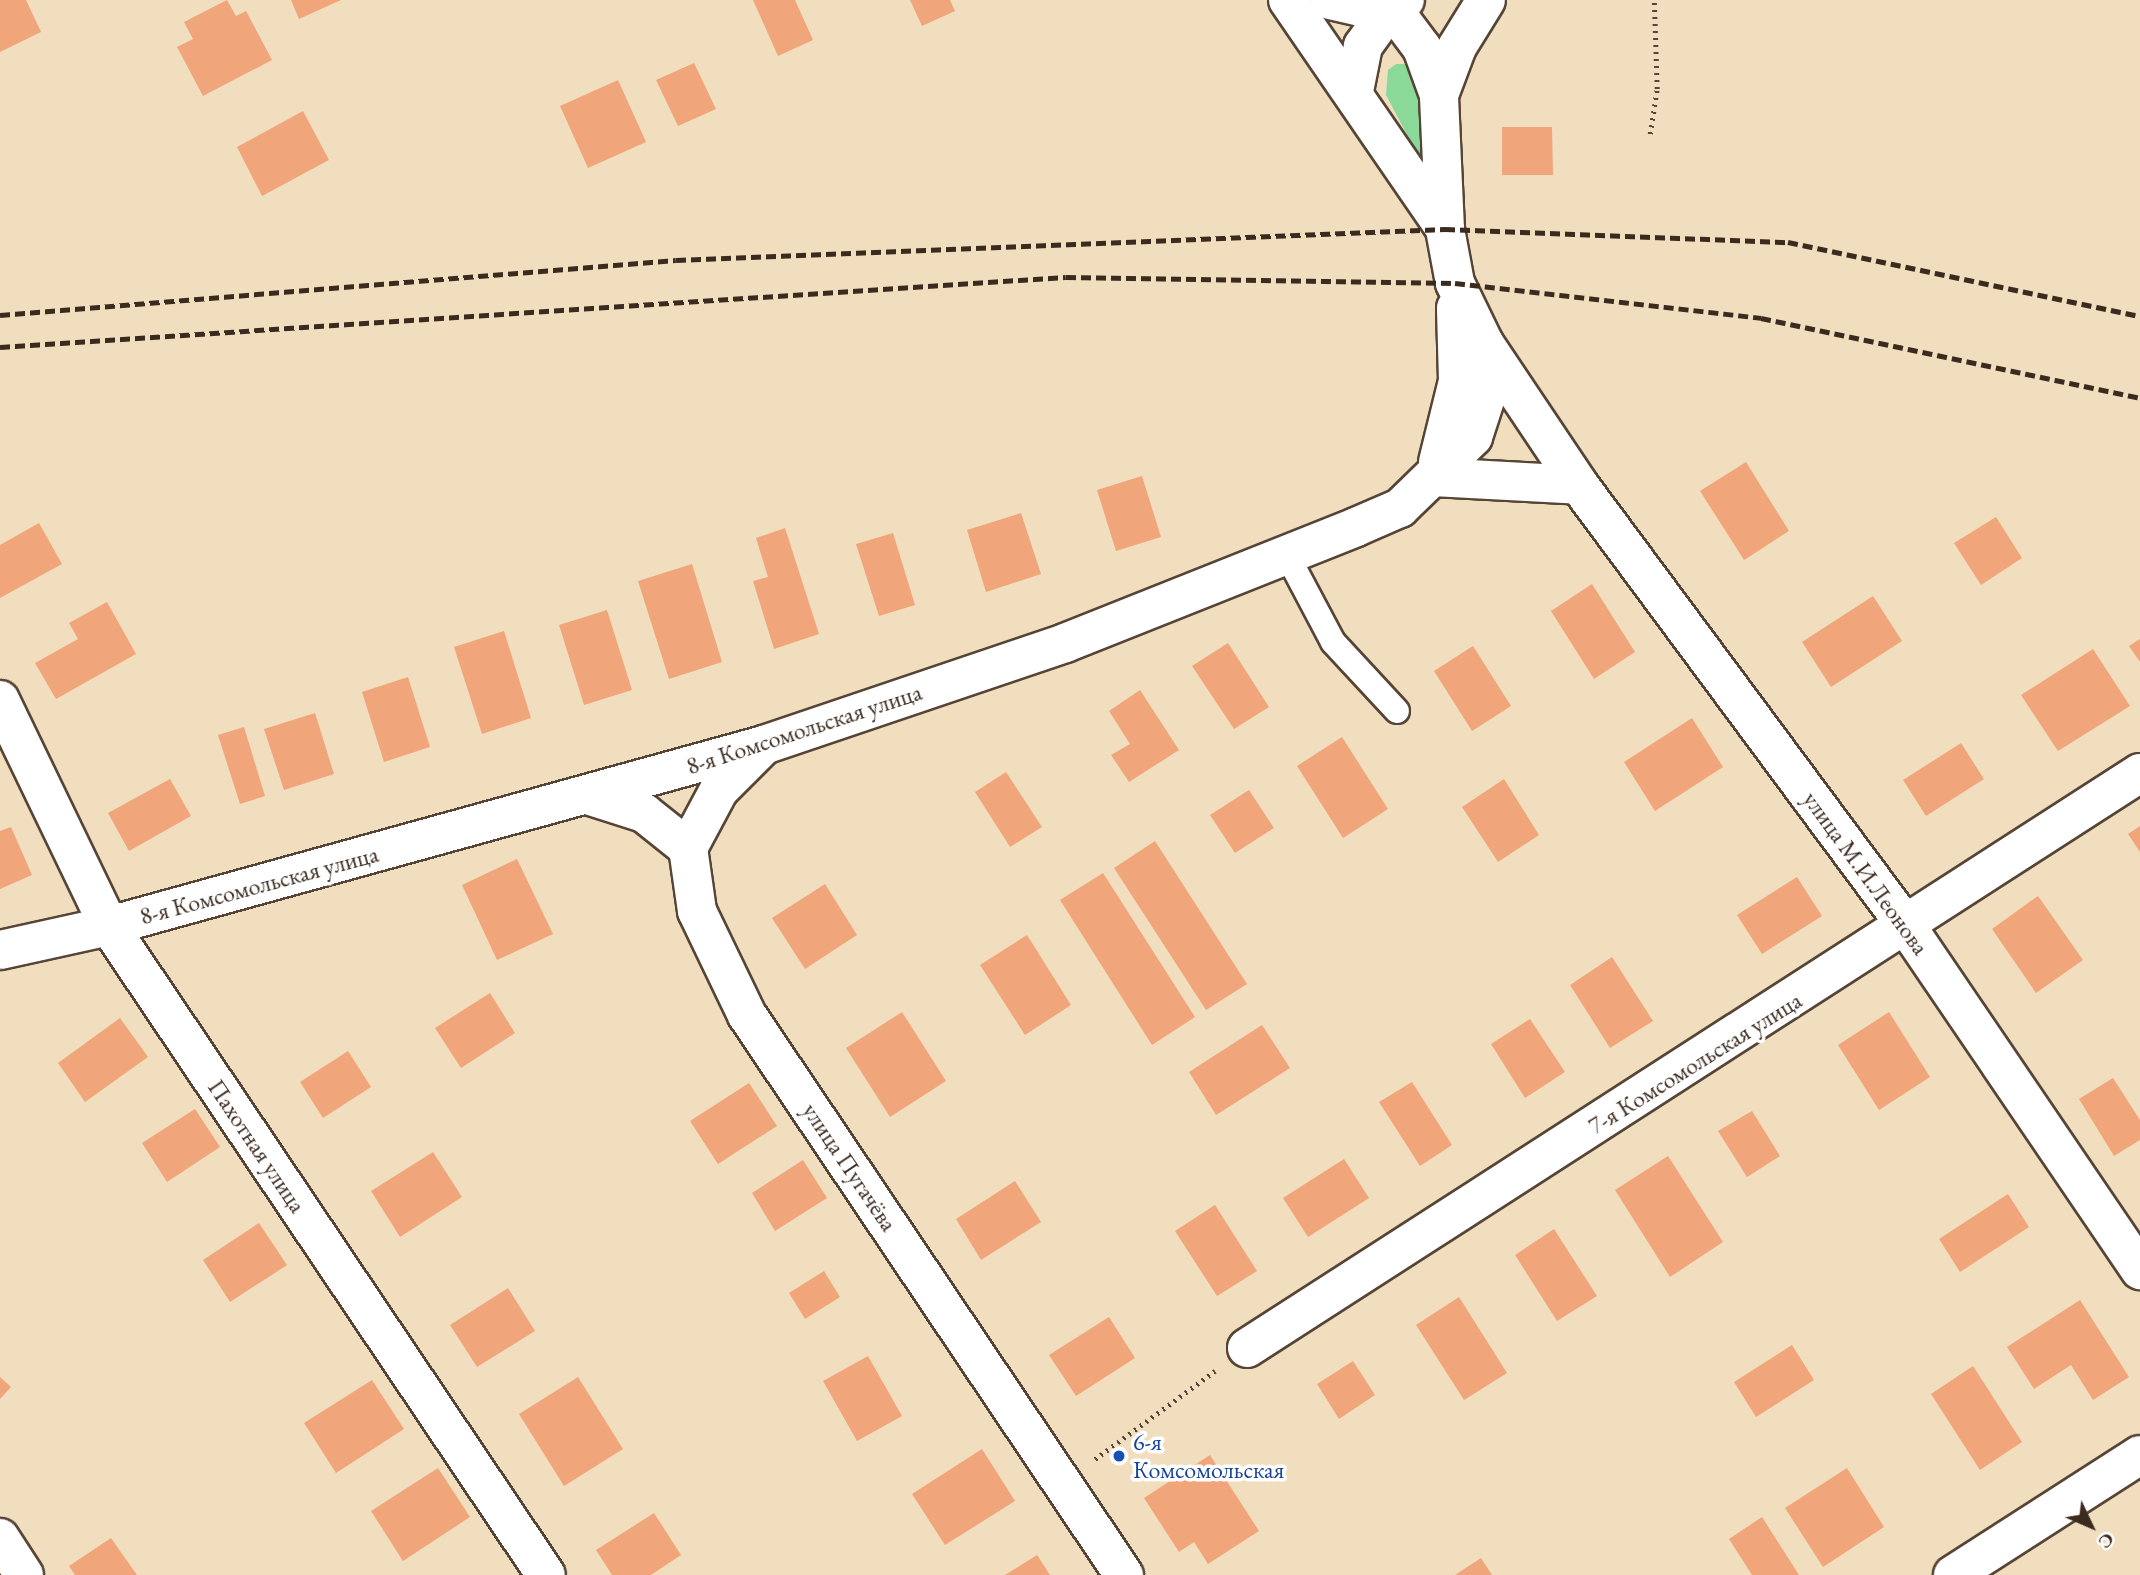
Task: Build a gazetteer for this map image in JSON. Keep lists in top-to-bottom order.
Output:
{
  "streets": {
    "street": [
      "8-я Комсомольская улица",
      "улица М.И.Леонова",
      "7-я Комсомольская улица",
      "Пахотная улица",
      "улица Пугачёва"
    ]
  },
  "crossings": [
    ["8-я Комсомольская улица", "улица М.И.Леонова"],
    ["8-я Комсомольская улица", "Пахотная улица"],
    ["улица М.И.Леонова", "7-я Комсомольская улица"]
  ],
  "places": ["6-я Комсомольская"],
  "north": "bottom right"
}
